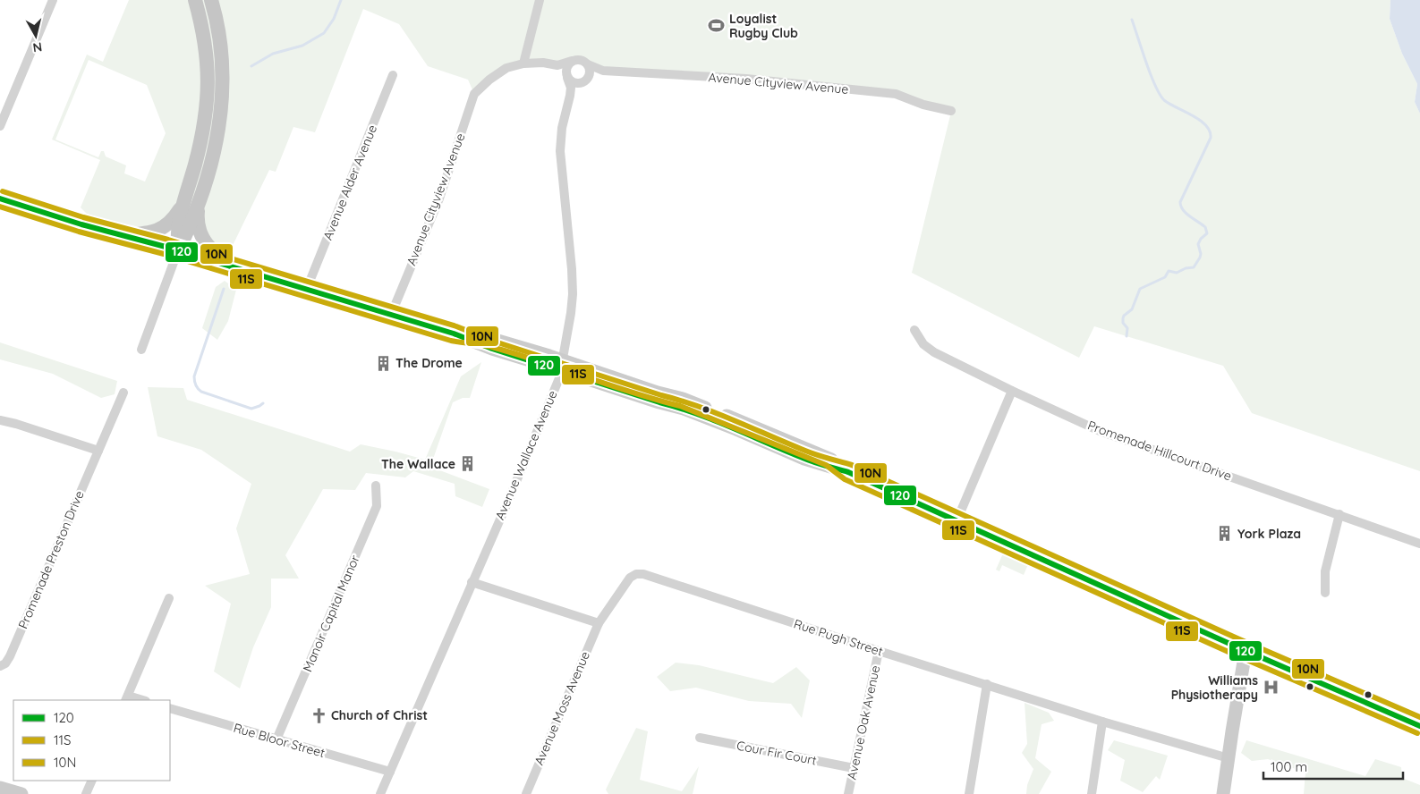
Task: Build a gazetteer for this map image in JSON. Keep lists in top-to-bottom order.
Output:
{
  "streets": {
    "street": [
      "Avenue Cityview Avenue",
      "Avenue Alder Avenue",
      "Promenade Hillcourt Drive",
      "Avenue Wallace Avenue",
      "Promenade Preston Drive",
      "Manoir Capital Manor",
      "Rue Pugh Street",
      "Avenue Moss Avenue",
      "Avenue Oak Avenue",
      "Rue Bloor Street",
      "Cour Fir Court"
    ]
  },
  "crossings": [
    ["Avenue Cityview Avenue", "Avenue Wallace Avenue"],
    ["Avenue Wallace Avenue", "Rue Bloor Street"],
    ["Manoir Capital Manor", "Rue Bloor Street"],
    ["Rue Pugh Street", "Avenue Moss Avenue"],
    ["Rue Pugh Street", "Avenue Oak Avenue"],
    ["Avenue Oak Avenue", "Cour Fir Court"]
  ],
  "places": {
    "sports": ["Loyalist Rugby Club"],
    "building": ["The Drome", "The Wallace", "York Plaza"],
    "hospital": ["Williams Physiotherapy"],
    "church": ["Church of Christ"]
  },
  "lines": ["transit line 10N", "transit line 120", "transit line 11S"],
  "legend": ["120", "11S", "10N"],
  "scale_bar": "100 m",
  "north": "bottom"
}
